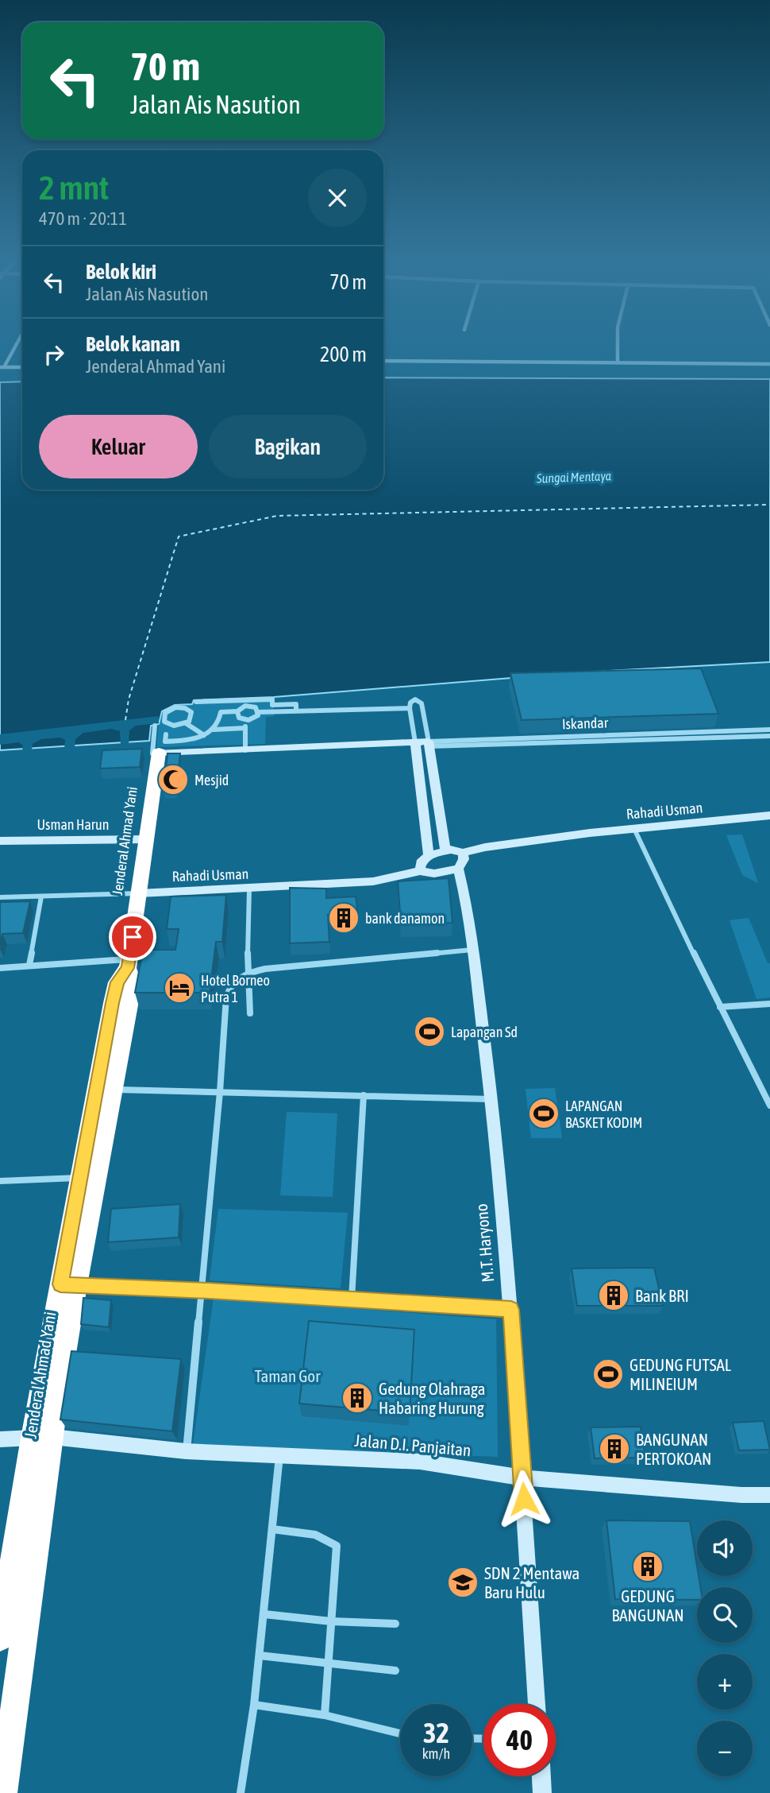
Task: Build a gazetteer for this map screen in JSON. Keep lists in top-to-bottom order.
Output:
{
  "streets": {
    "highway": ["Jenderal Ahmad Yani"],
    "street": [
      "Iskandar",
      "Rahadi Usman",
      "Usman Harun",
      "M.T. Haryono",
      "Jalan D.I. Panjaitan"
    ]
  },
  "crossings": [
    ["Iskandar", "Jenderal Ahmad Yani"],
    ["Rahadi Usman", "Jenderal Ahmad Yani"],
    ["Rahadi Usman", "M.T. Haryono"],
    ["Usman Harun", "Jenderal Ahmad Yani"],
    ["Jenderal Ahmad Yani", "Jalan D.I. Panjaitan"],
    ["M.T. Haryono", "Jalan D.I. Panjaitan"]
  ],
  "water": ["Sungai Mentaya"],
  "parks": ["Taman Gor"],
  "places": {
    "mosque": ["Mesjid"],
    "building": [
      "bank danamon",
      "Bank BRI",
      "Gedung Olahraga Habaring Hurung",
      "BANGUNAN PERTOKOAN",
      "GEDUNG BANGUNAN"
    ],
    "hotel": ["Hotel Borneo Putra 1"],
    "sports": ["Lapangan Sd", "LAPANGAN BASKET KODIM", "GEDUNG FUTSAL MILINEIUM"],
    "school or university": ["SDN 2 Mentawa Baru Hulu"]
  },
  "page": {
    "turn": ["70 m", "Jalan Ais Nasution"],
    "heading": ["2 mnt", "470 m · 20:11"],
    "list": [
      {
        "name": "Belok kiri",
        "note": "Jalan Ais Nasution",
        "value": "70 m"
      },
      {
        "name": "Belok kanan",
        "note": "Jenderal Ahmad Yani",
        "value": "200 m"
      }
    ],
    "buttons": ["Keluar", "Bagikan"],
    "map_buttons": ["+", "−"],
    "speed": "32 km/h",
    "limit": "40"
  }
}
